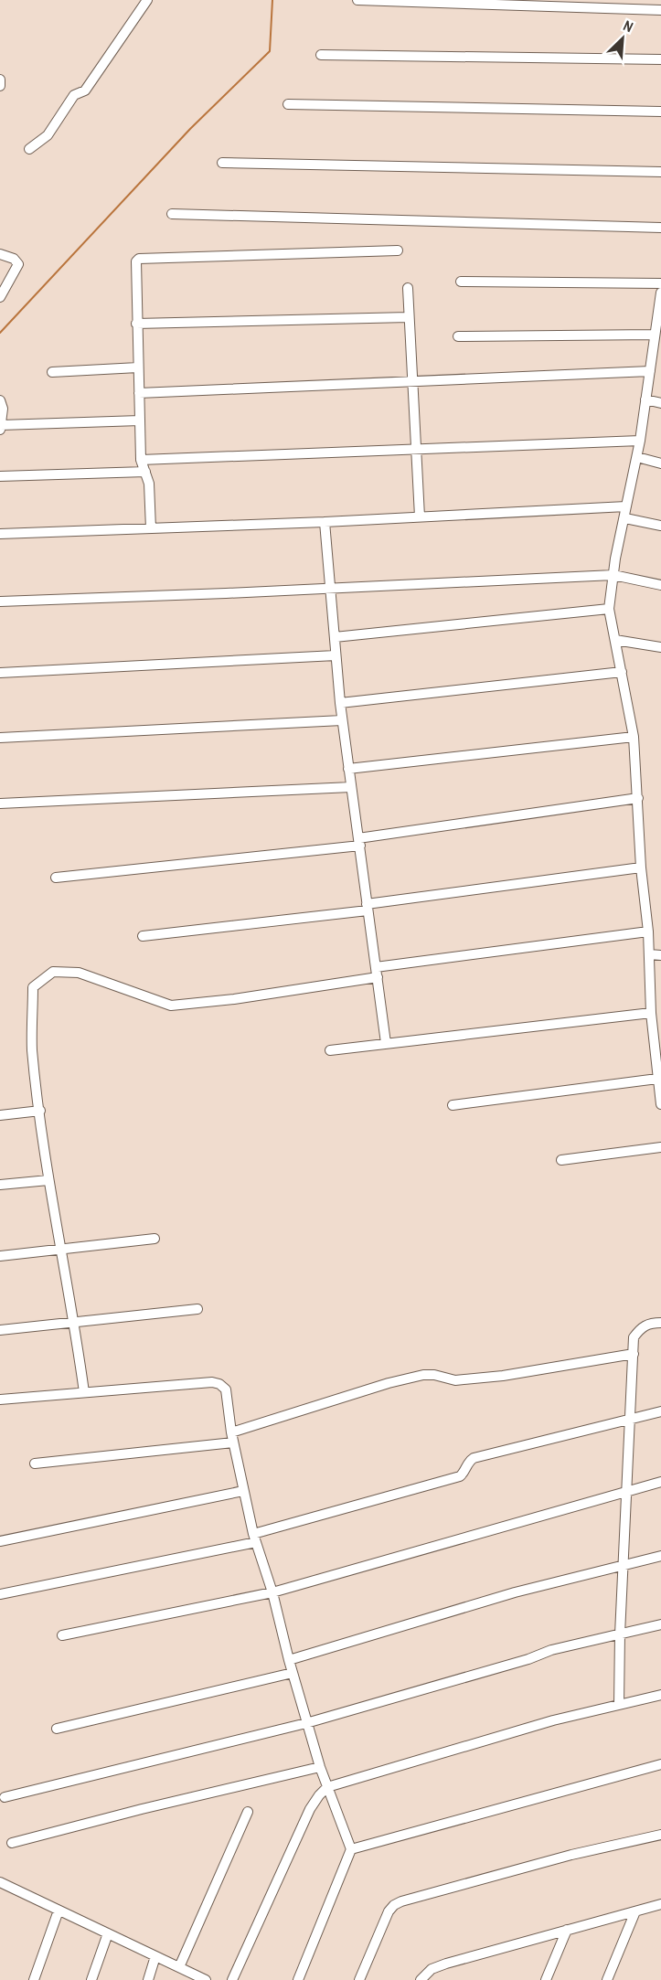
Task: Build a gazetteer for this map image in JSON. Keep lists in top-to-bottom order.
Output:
{
  "north": "top right"
}
